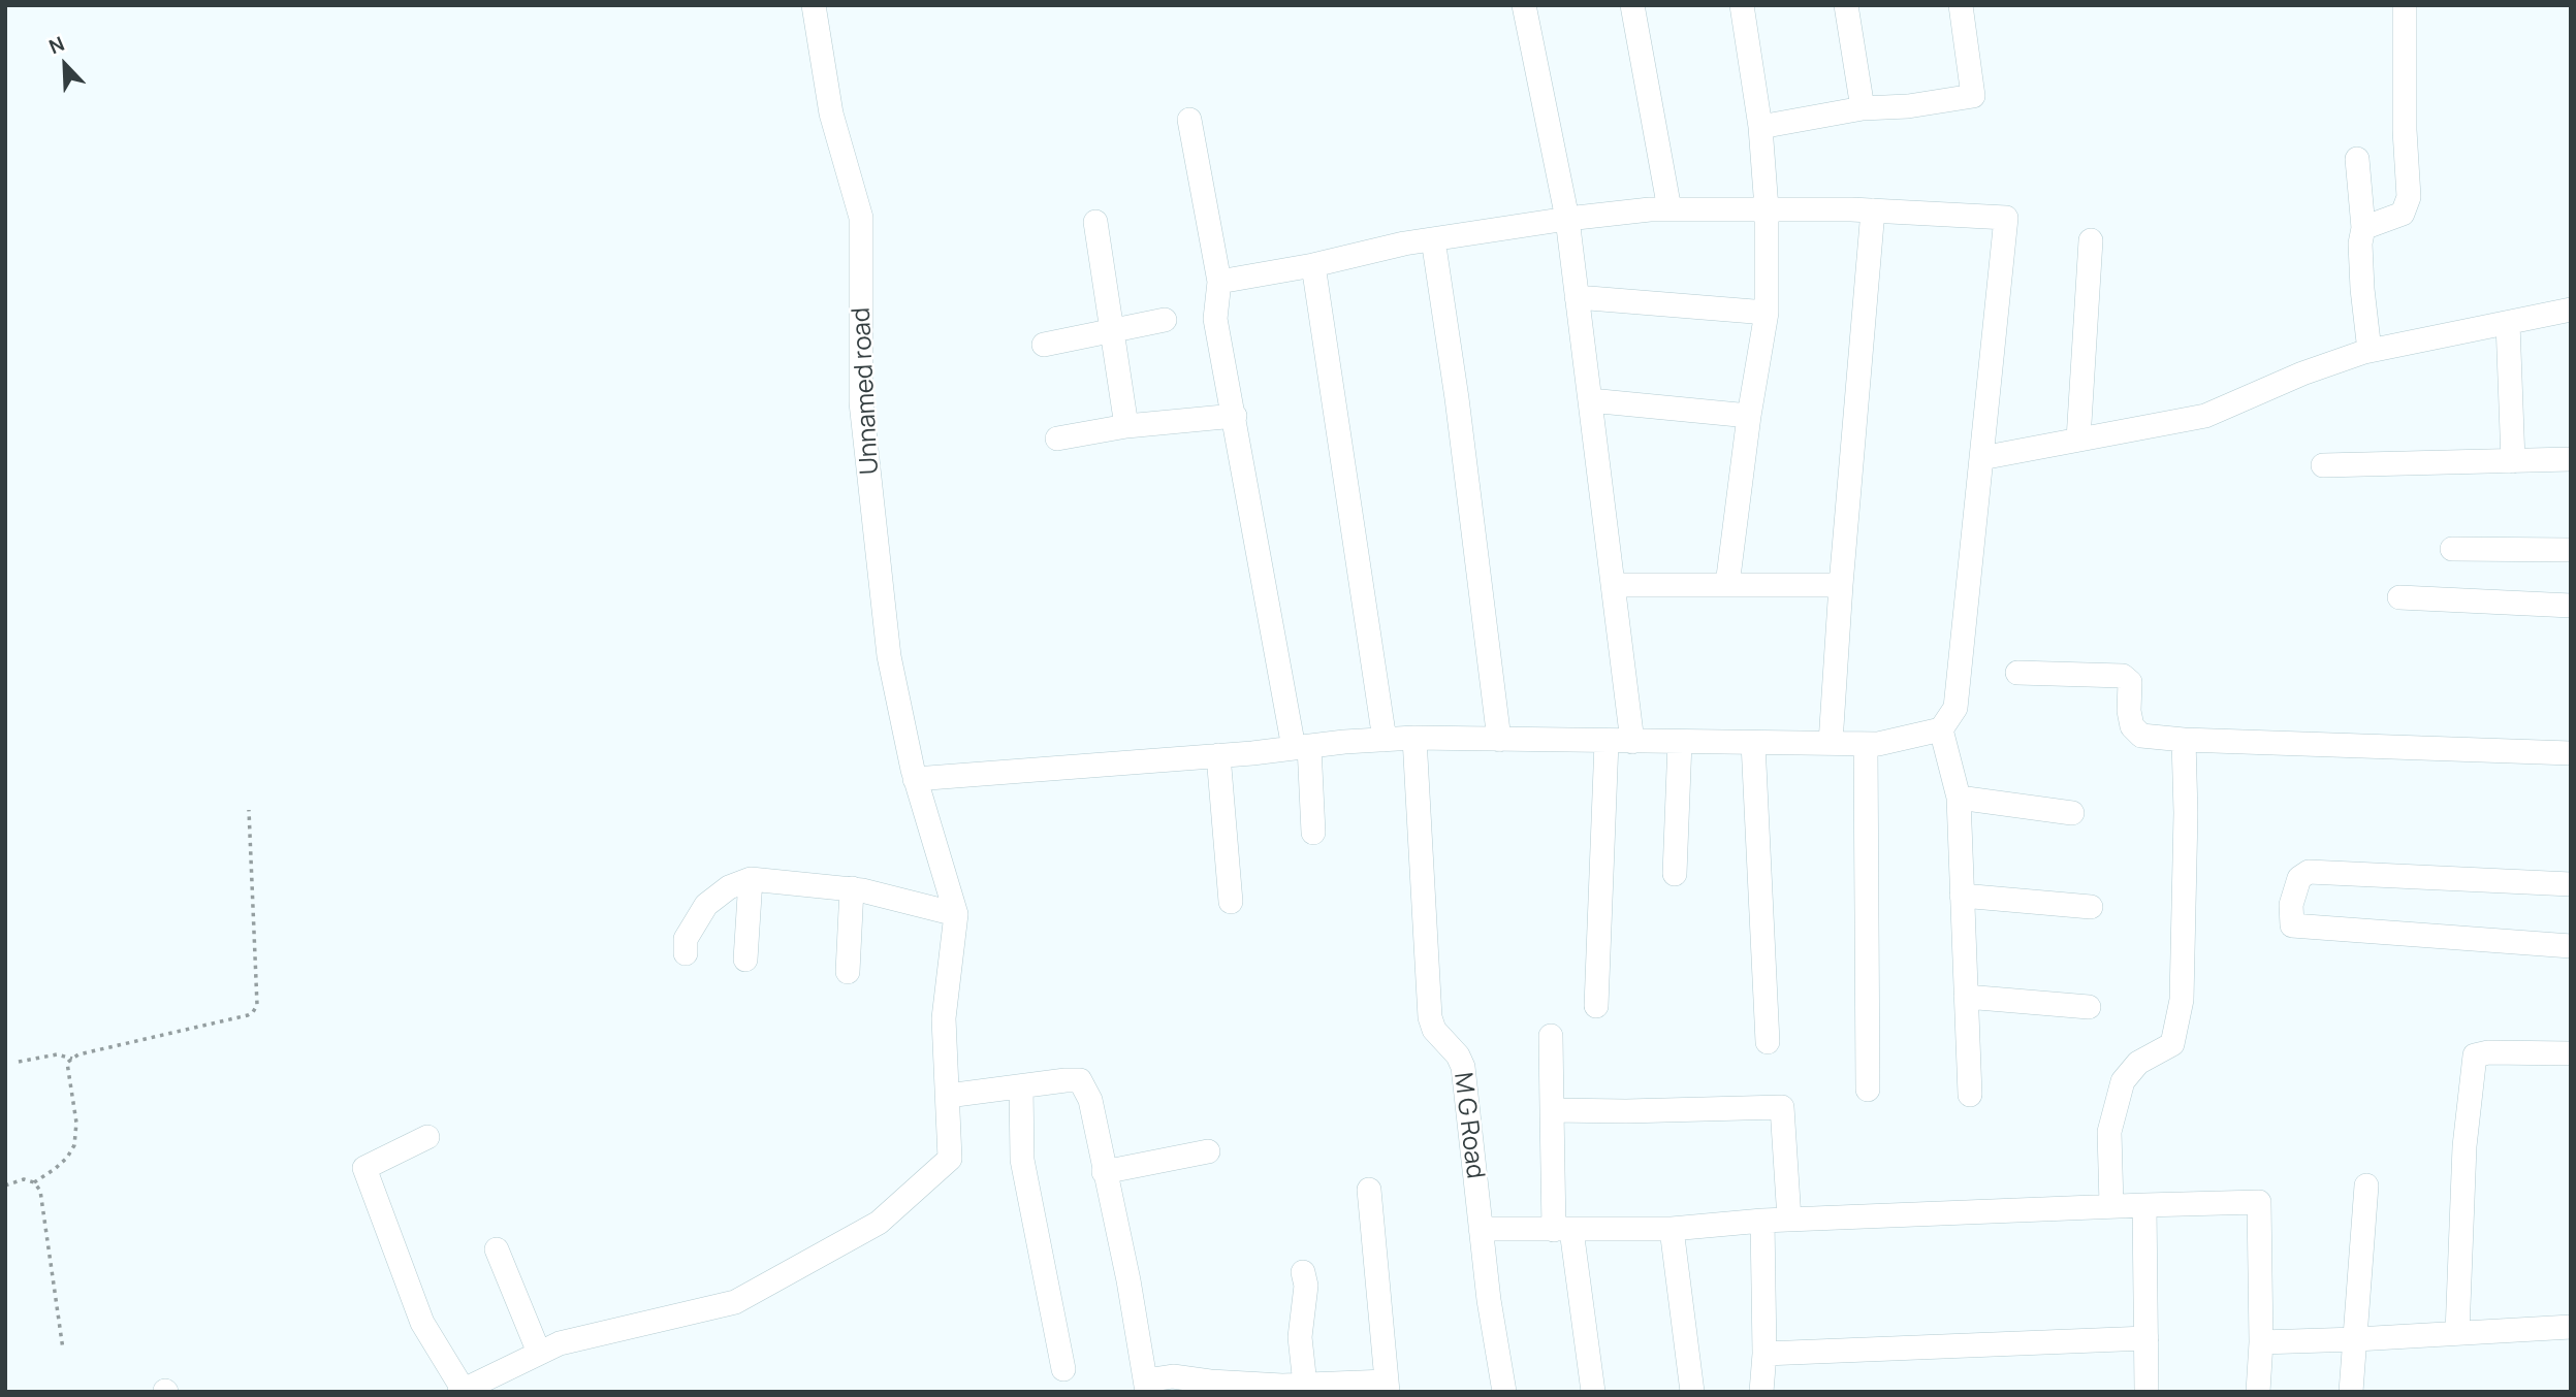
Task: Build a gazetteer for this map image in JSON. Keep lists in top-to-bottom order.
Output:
{
  "streets": {
    "street": ["Unnamed road", "M G Road"]
  },
  "north": "top left"
}
